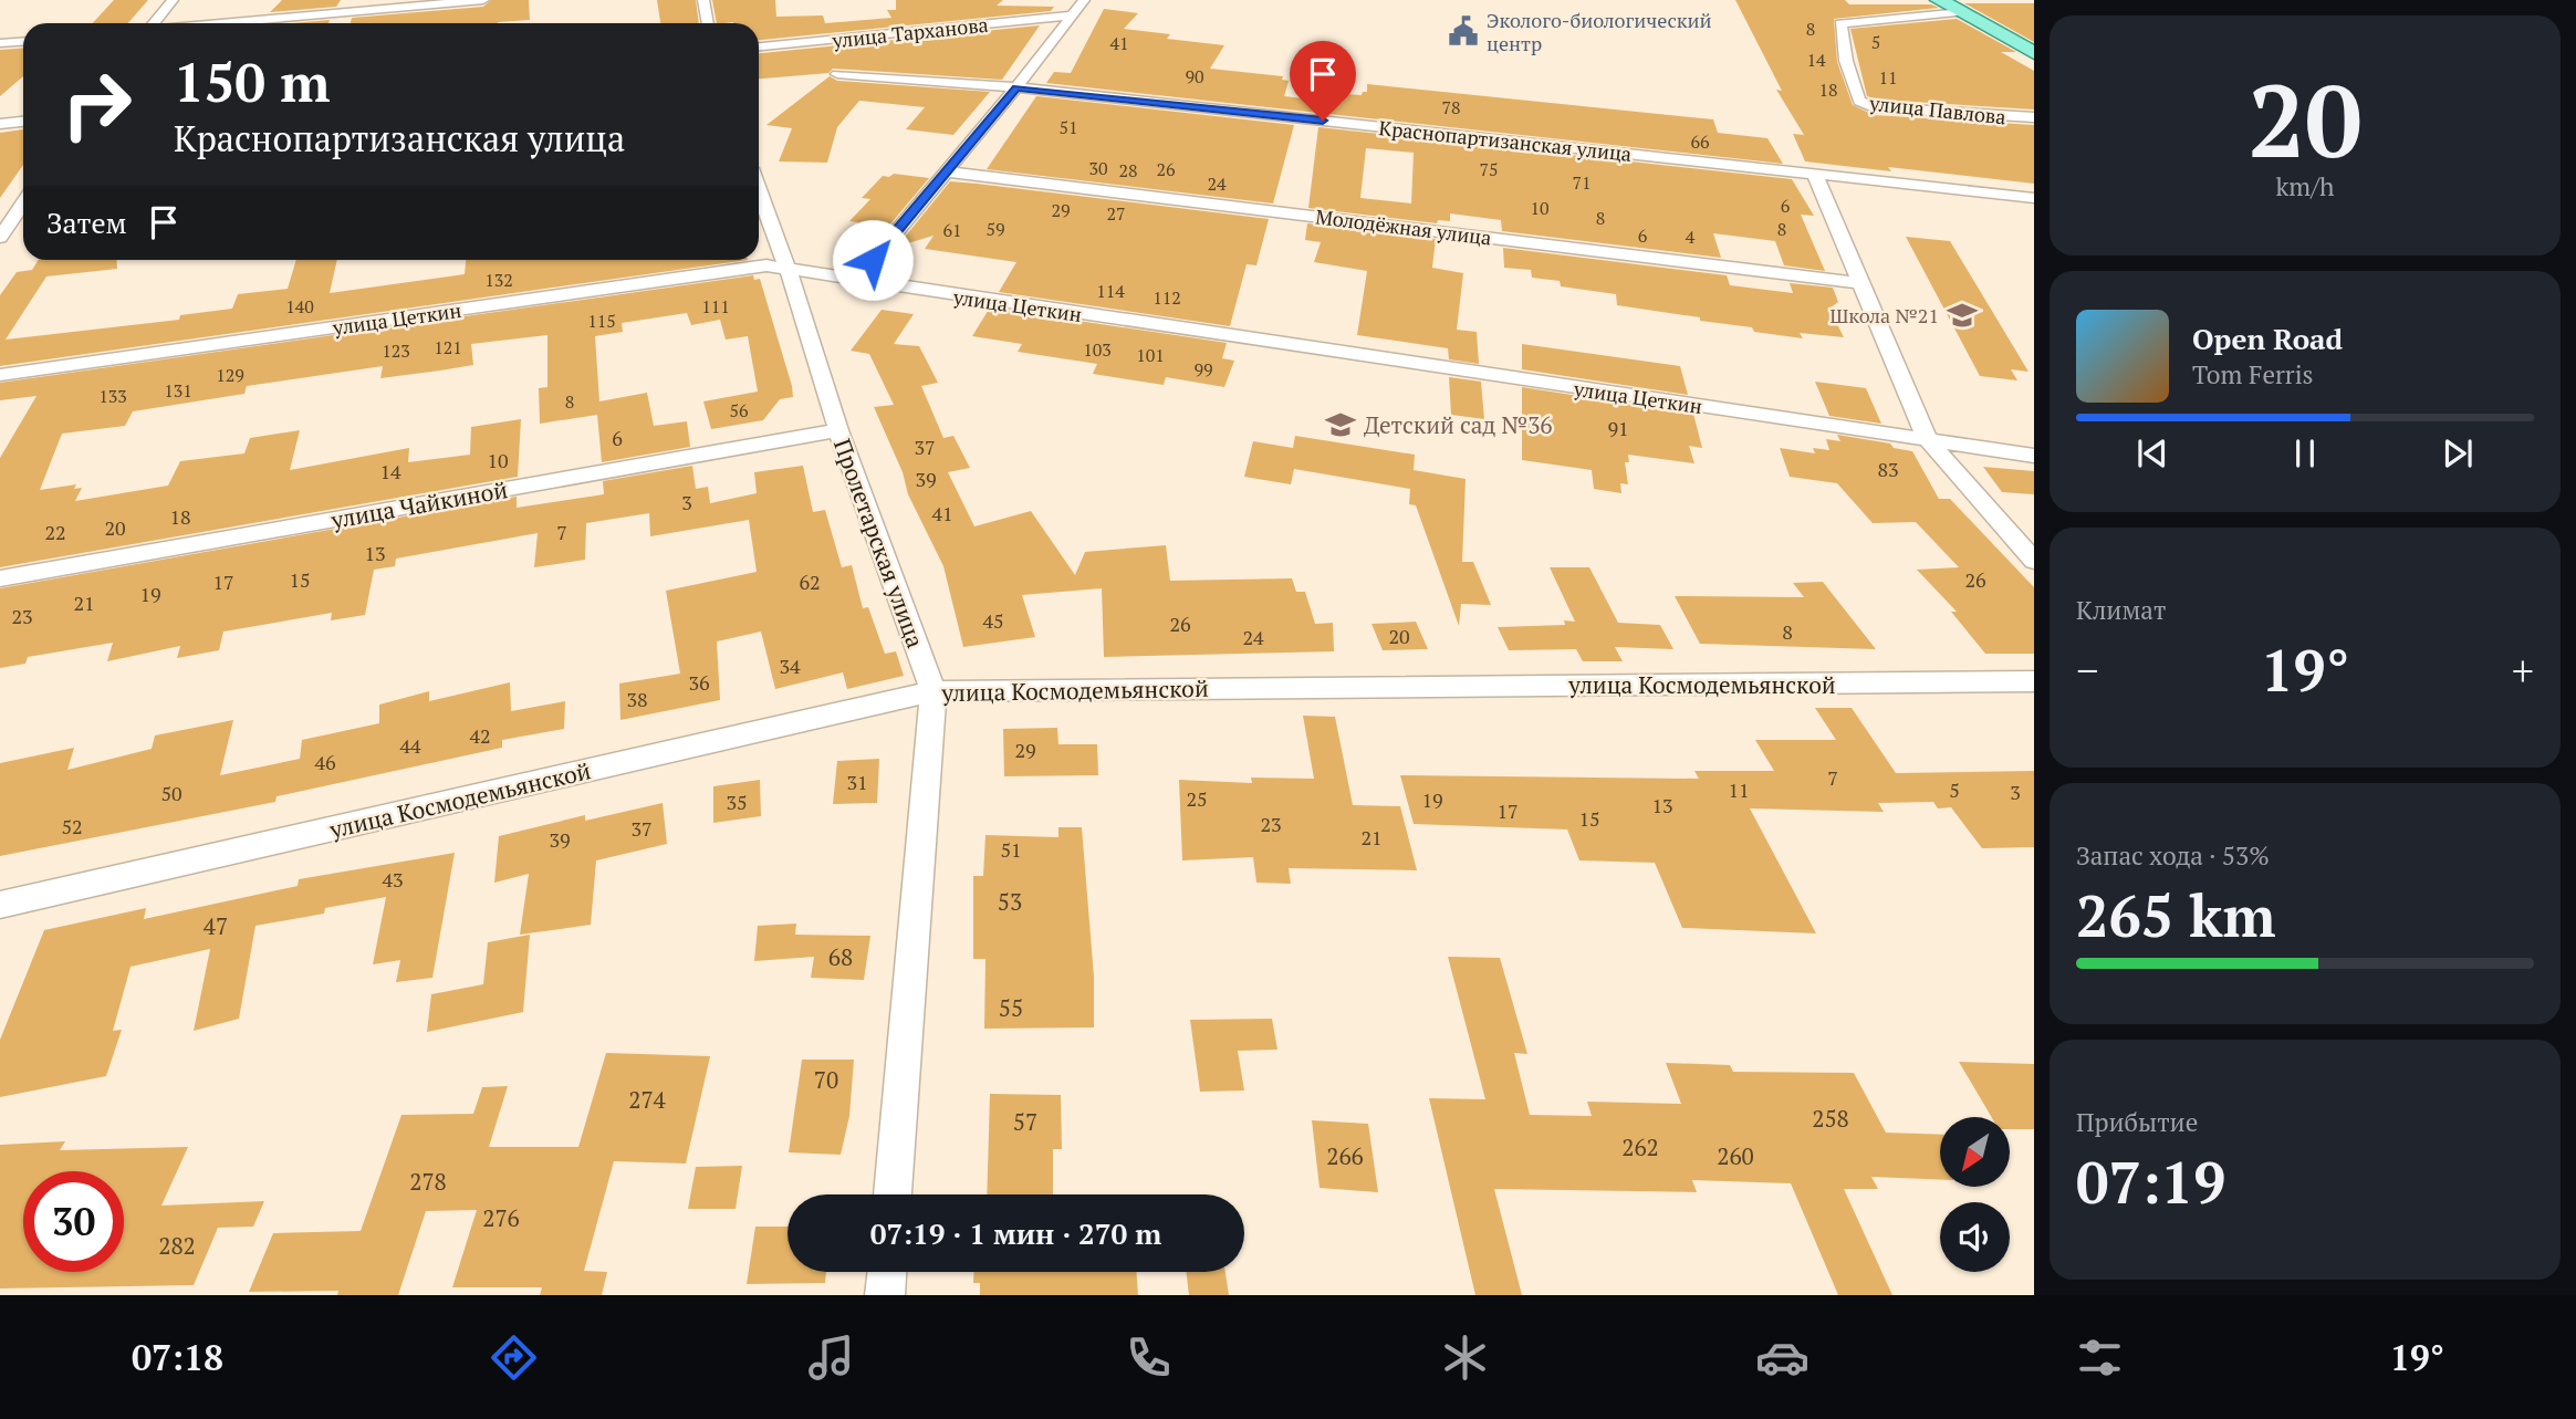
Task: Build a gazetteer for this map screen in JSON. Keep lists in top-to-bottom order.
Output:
{
  "streets": {
    "street": [
      "улица Тарханова",
      "улица Павлова",
      "Краснопартизанская улица",
      "Молодёжная улица",
      "улица Цеткин",
      "улица Чайкиной",
      "Пролетарская улица",
      "улица Космодемьянской"
    ]
  },
  "crossings": [
    ["улица Цеткин", "Пролетарская улица"],
    ["улица Чайкиной", "Пролетарская улица"],
    ["Пролетарская улица", "улица Космодемьянской"]
  ],
  "places": {
    "public building": ["Эколого-биологический центр"],
    "school or university": ["Школа №21", "Детский сад №36"]
  },
  "house_numbers": [
    "8",
    "5",
    "41",
    "14",
    "90",
    "11",
    "18",
    "78",
    "51",
    "66",
    "30",
    "26",
    "75",
    "28",
    "71",
    "24",
    "6",
    "10",
    "29",
    "27",
    "8",
    "59",
    "8",
    "61",
    "6",
    "4",
    "132",
    "114",
    "112",
    "140",
    "111",
    "115",
    "121",
    "103",
    "123",
    "101",
    "99",
    "129",
    "131",
    "133",
    "8",
    "56",
    "91",
    "6",
    "37",
    "10",
    "83",
    "14",
    "39",
    "3",
    "41",
    "18",
    "20",
    "22",
    "7",
    "13",
    "15",
    "26",
    "17",
    "62",
    "19",
    "21",
    "23",
    "45",
    "26",
    "8",
    "20",
    "24",
    "34",
    "36",
    "38",
    "42",
    "44",
    "29",
    "46",
    "7",
    "31",
    "11",
    "5",
    "3",
    "50",
    "25",
    "19",
    "35",
    "13",
    "17",
    "15",
    "23",
    "52",
    "37",
    "21",
    "39",
    "51",
    "43",
    "53",
    "47",
    "68",
    "55",
    "70",
    "274",
    "258",
    "57",
    "262",
    "266",
    "260",
    "278",
    "276",
    "282"
  ],
  "north": "bottom left",
  "page": {
    "tile": [
      ["20", "km/h"],
      "Климат",
      ["Запас хода · 53%", "265 km"],
      ["Прибытие", "07:19"]
    ],
    "turn": ["150 m", "Краснопартизанская улица"],
    "then": "Затем",
    "song": ["Open Road", "Tom Ferris"],
    "heat": ["−", "19°", "+"],
    "limit": "30",
    "trip": "07:19 · 1 мин · 270 m",
    "tabs": ["07:18", "19°"]
  }
}
